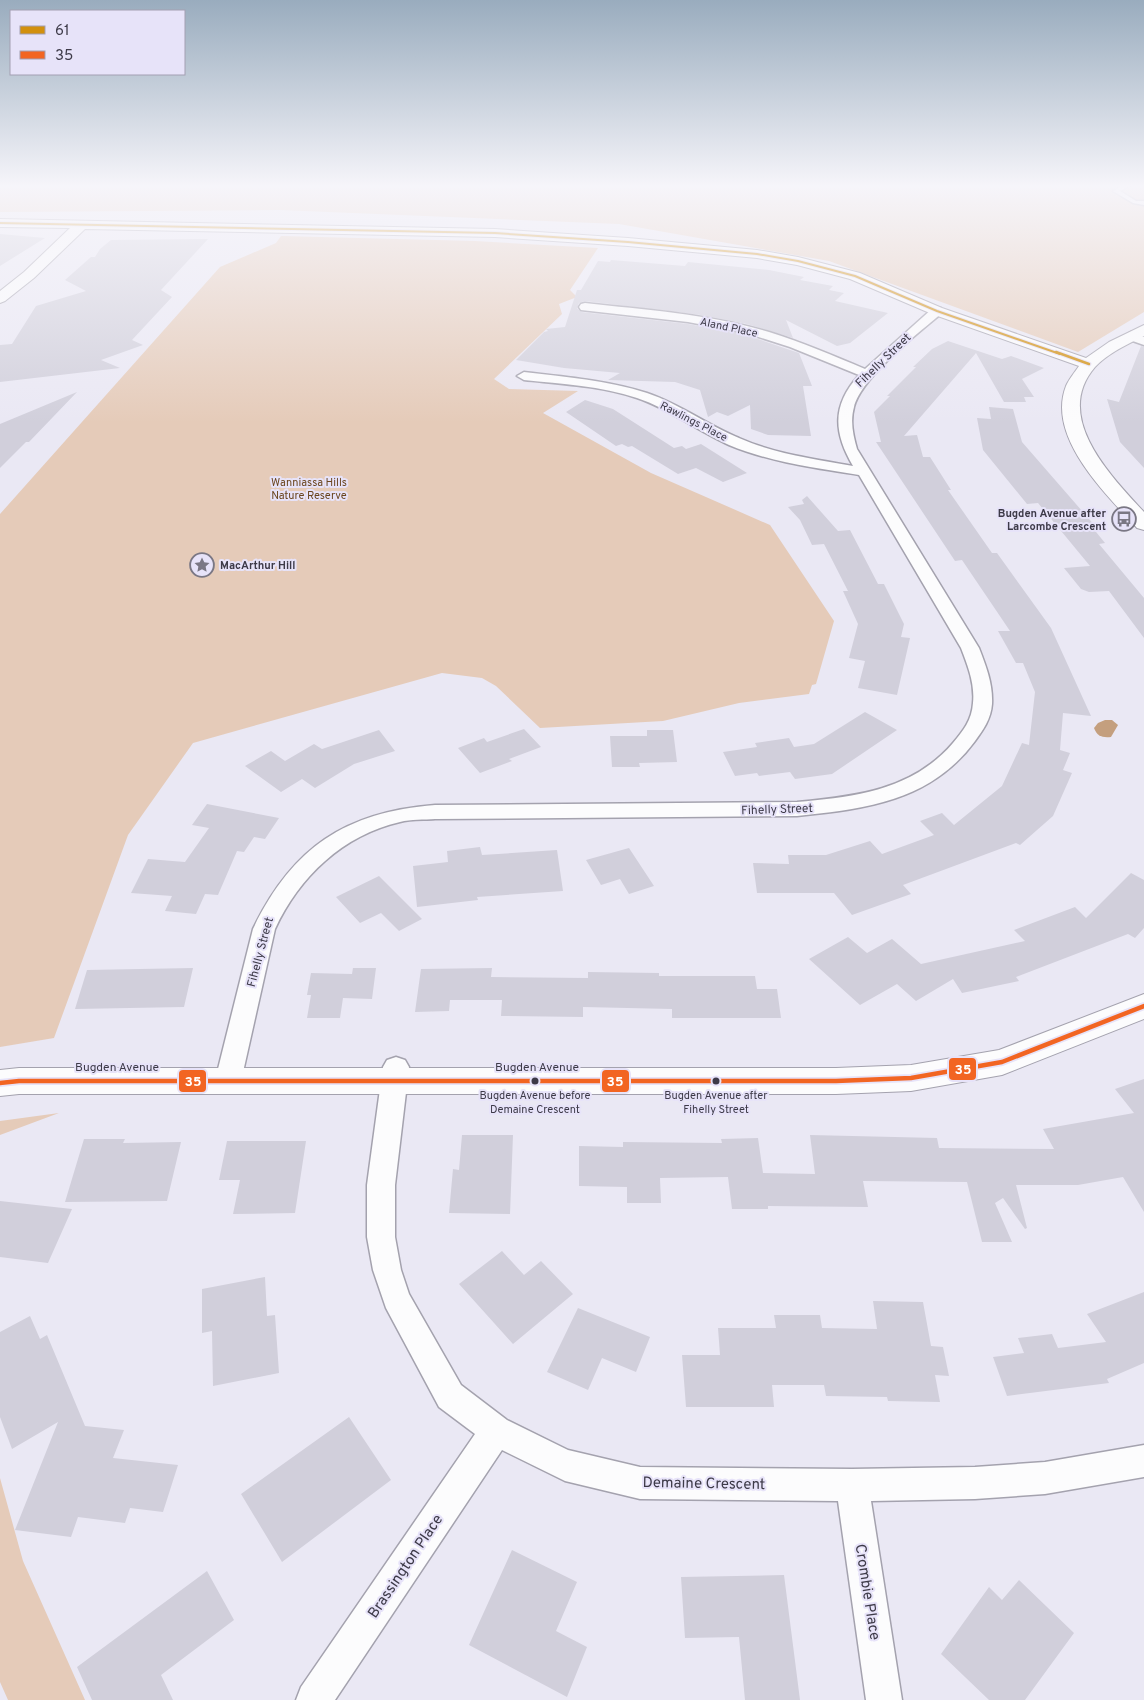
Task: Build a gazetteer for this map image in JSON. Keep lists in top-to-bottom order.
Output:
{
  "streets": {
    "street": [
      "Aland Place",
      "Fihelly Street",
      "Rawlings Place",
      "Bugden Avenue",
      "Demaine Crescent",
      "Brassington Place",
      "Crombie Place"
    ]
  },
  "crossings": [
    ["Aland Place", "Fihelly Street"],
    ["Fihelly Street", "Rawlings Place"],
    ["Fihelly Street", "Bugden Avenue"],
    ["Bugden Avenue", "Demaine Crescent"],
    ["Demaine Crescent", "Brassington Place"],
    ["Demaine Crescent", "Crombie Place"]
  ],
  "parks": ["Wanniassa Hills Nature Reserve"],
  "places": {
    "bus stop": ["Bugden Avenue after Larcombe Crescent"],
    "place": ["MacArthur Hill"],
    "other": ["Bugden Avenue before Demaine Crescent", "Bugden Avenue after Fihelly Street"]
  },
  "lines": ["transit line 61", "transit line 35"],
  "legend": ["61", "35"]
}
